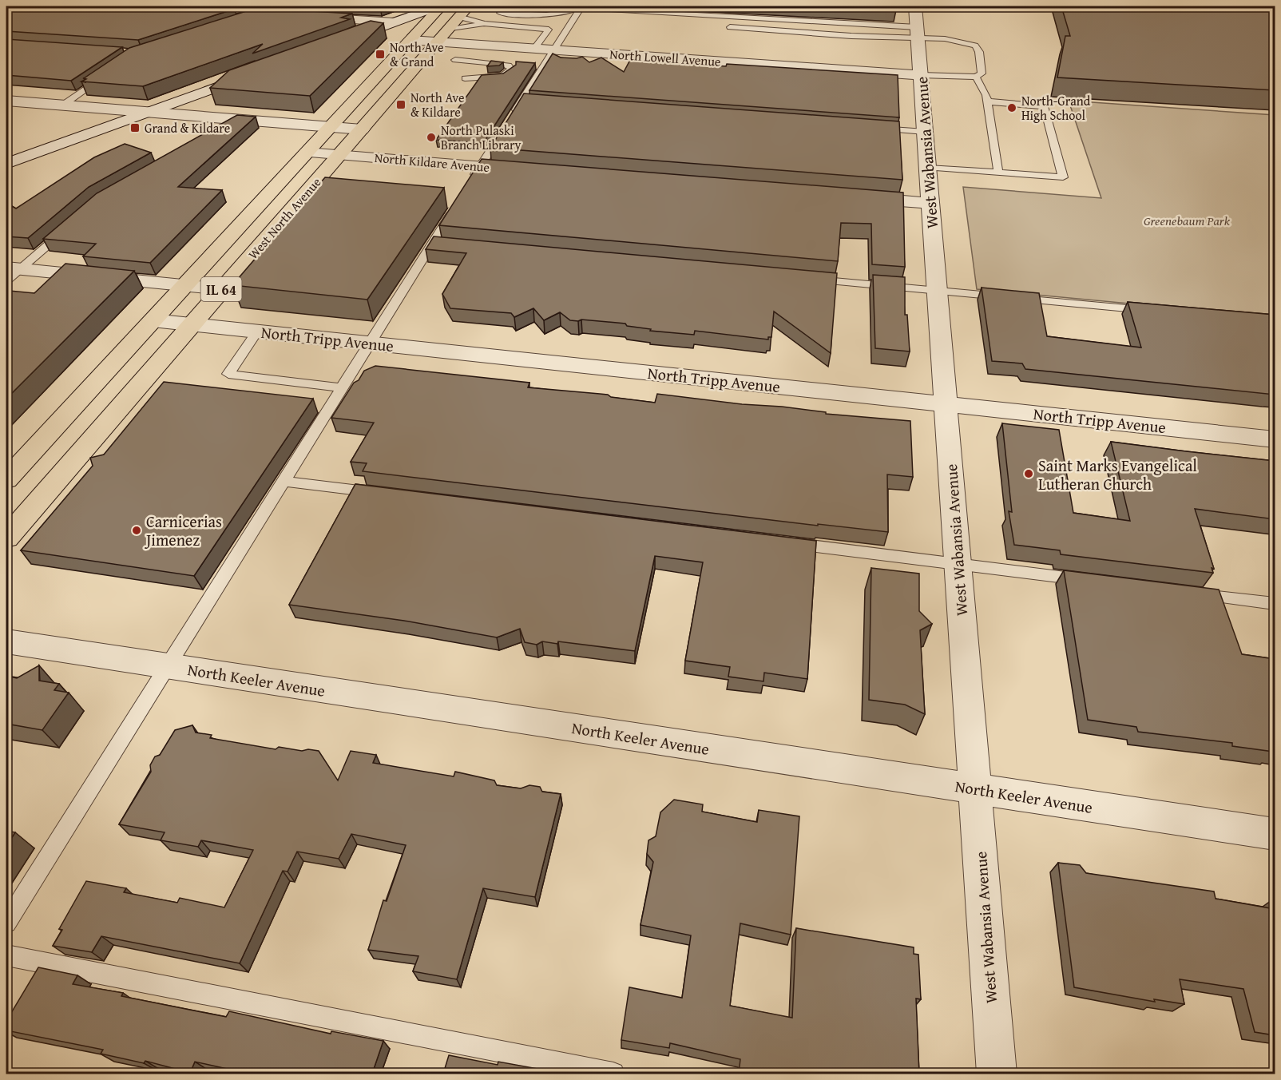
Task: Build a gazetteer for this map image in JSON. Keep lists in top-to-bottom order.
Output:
{
  "streets": {
    "main road": ["West North Avenue", "IL 64"],
    "street": [
      "North Lowell Avenue",
      "West Wabansia Avenue",
      "North Kildare Avenue",
      "North Tripp Avenue",
      "North Keeler Avenue"
    ]
  },
  "crossings": [
    ["North Lowell Avenue", "West Wabansia Avenue"],
    ["North Lowell Avenue", "West North Avenue"],
    ["West Wabansia Avenue", "North Tripp Avenue"],
    ["West Wabansia Avenue", "North Keeler Avenue"],
    ["North Kildare Avenue", "West North Avenue"],
    ["West North Avenue", "North Tripp Avenue"]
  ],
  "parks": ["Greenebaum Park"],
  "places": {
    "transit": ["North Ave & Grand", "North Ave & Kildare", "Grand & Kildare"],
    "other": [
      "North-Grand High School",
      "North Pulaski Branch Library",
      "Saint Marks Evangelical Lutheran Church",
      "Carnicerias Jimenez"
    ]
  }
}
